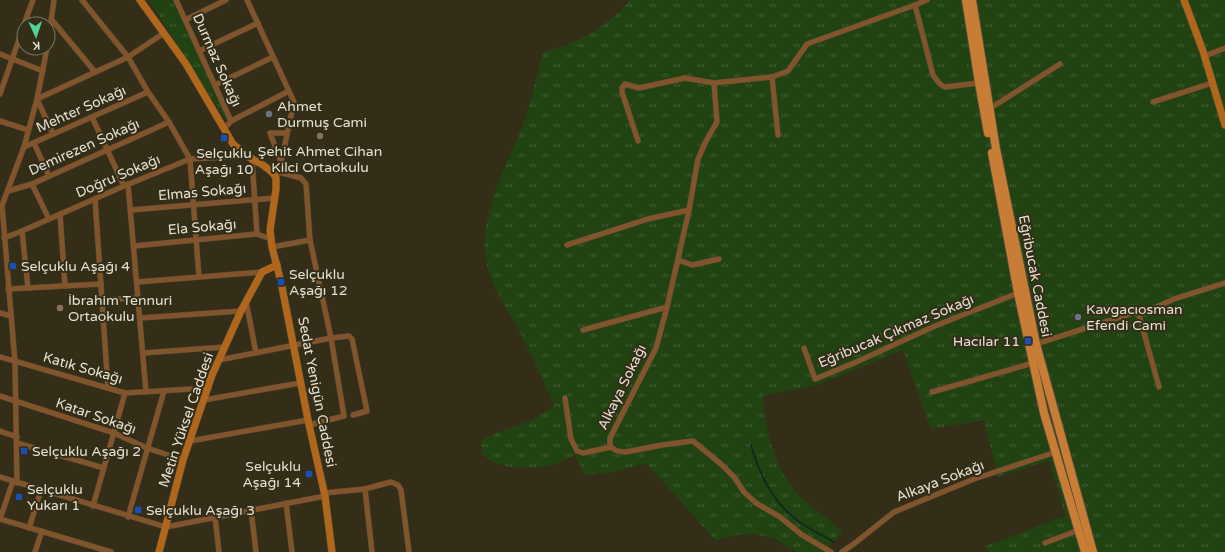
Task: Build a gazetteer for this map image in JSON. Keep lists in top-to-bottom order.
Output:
{
  "streets": {
    "main road": ["Eğribucak Caddesi"],
    "street": [
      "Durmaz Sokağı",
      "Mehter Sokağı",
      "Demirezen Sokağı",
      "Doğru Sokağı",
      "Elmas Sokağı",
      "Ela Sokağı",
      "Eğribucak Çıkmaz Sokağı",
      "Katık Sokağı",
      "Alkaya Sokağı",
      "Sedat Yenigün Caddesi",
      "Katar Sokağı",
      "Metin Yüksel Caddesi"
    ]
  },
  "crossings": [
    ["Elmas Sokağı", "Sedat Yenigün Caddesi"],
    ["Ela Sokağı", "Sedat Yenigün Caddesi"],
    ["Eğribucak Caddesi", "Eğribucak Çıkmaz Sokağı"],
    ["Eğribucak Caddesi", "Alkaya Sokağı"],
    ["Katık Sokağı", "Metin Yüksel Caddesi"],
    ["Katar Sokağı", "Metin Yüksel Caddesi"]
  ],
  "places": {
    "other": [
      "Ahmet Durmuş Cami",
      "Şehit Ahmet Cihan Kilci Ortaokulu",
      "İbrahim Tennuri Ortaokulu",
      "Kavgacıosman Efendi Cami"
    ],
    "transit": [
      "Selçuklu Aşağı 10",
      "Selçuklu Aşağı 4",
      "Selçuklu Aşağı 12",
      "Hacılar 11",
      "Selçuklu Aşağı 2",
      "Selçuklu Aşağı 14",
      "Selçuklu Yukarı 1",
      "Selçuklu Aşağı 3"
    ]
  },
  "north": "bottom"
}
